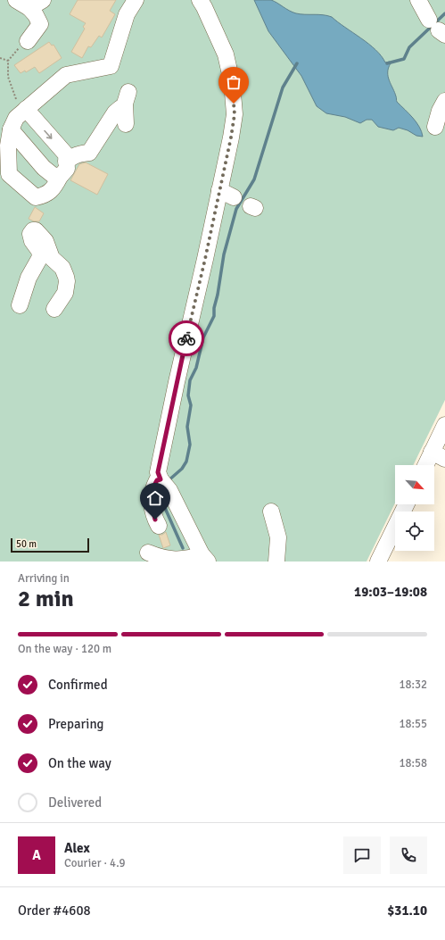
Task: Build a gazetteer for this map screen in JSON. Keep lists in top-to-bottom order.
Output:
{
  "scale_bar": "50 m",
  "north": "bottom right",
  "page": {
    "scale": "50 m",
    "heading": ["2 min", "Arriving in", "19:03–19:08"],
    "panel": [
      "Alex",
      "Courier · 4.9",
      "Order #4608",
      "$31.10"
    ],
    "bar": "On the way · 120 m",
    "list": [
      ["Confirmed", "18:32"],
      ["Preparing", "18:55"],
      ["On the way", "18:58"],
      "Delivered"
    ],
    "round": "A"
  }
}
